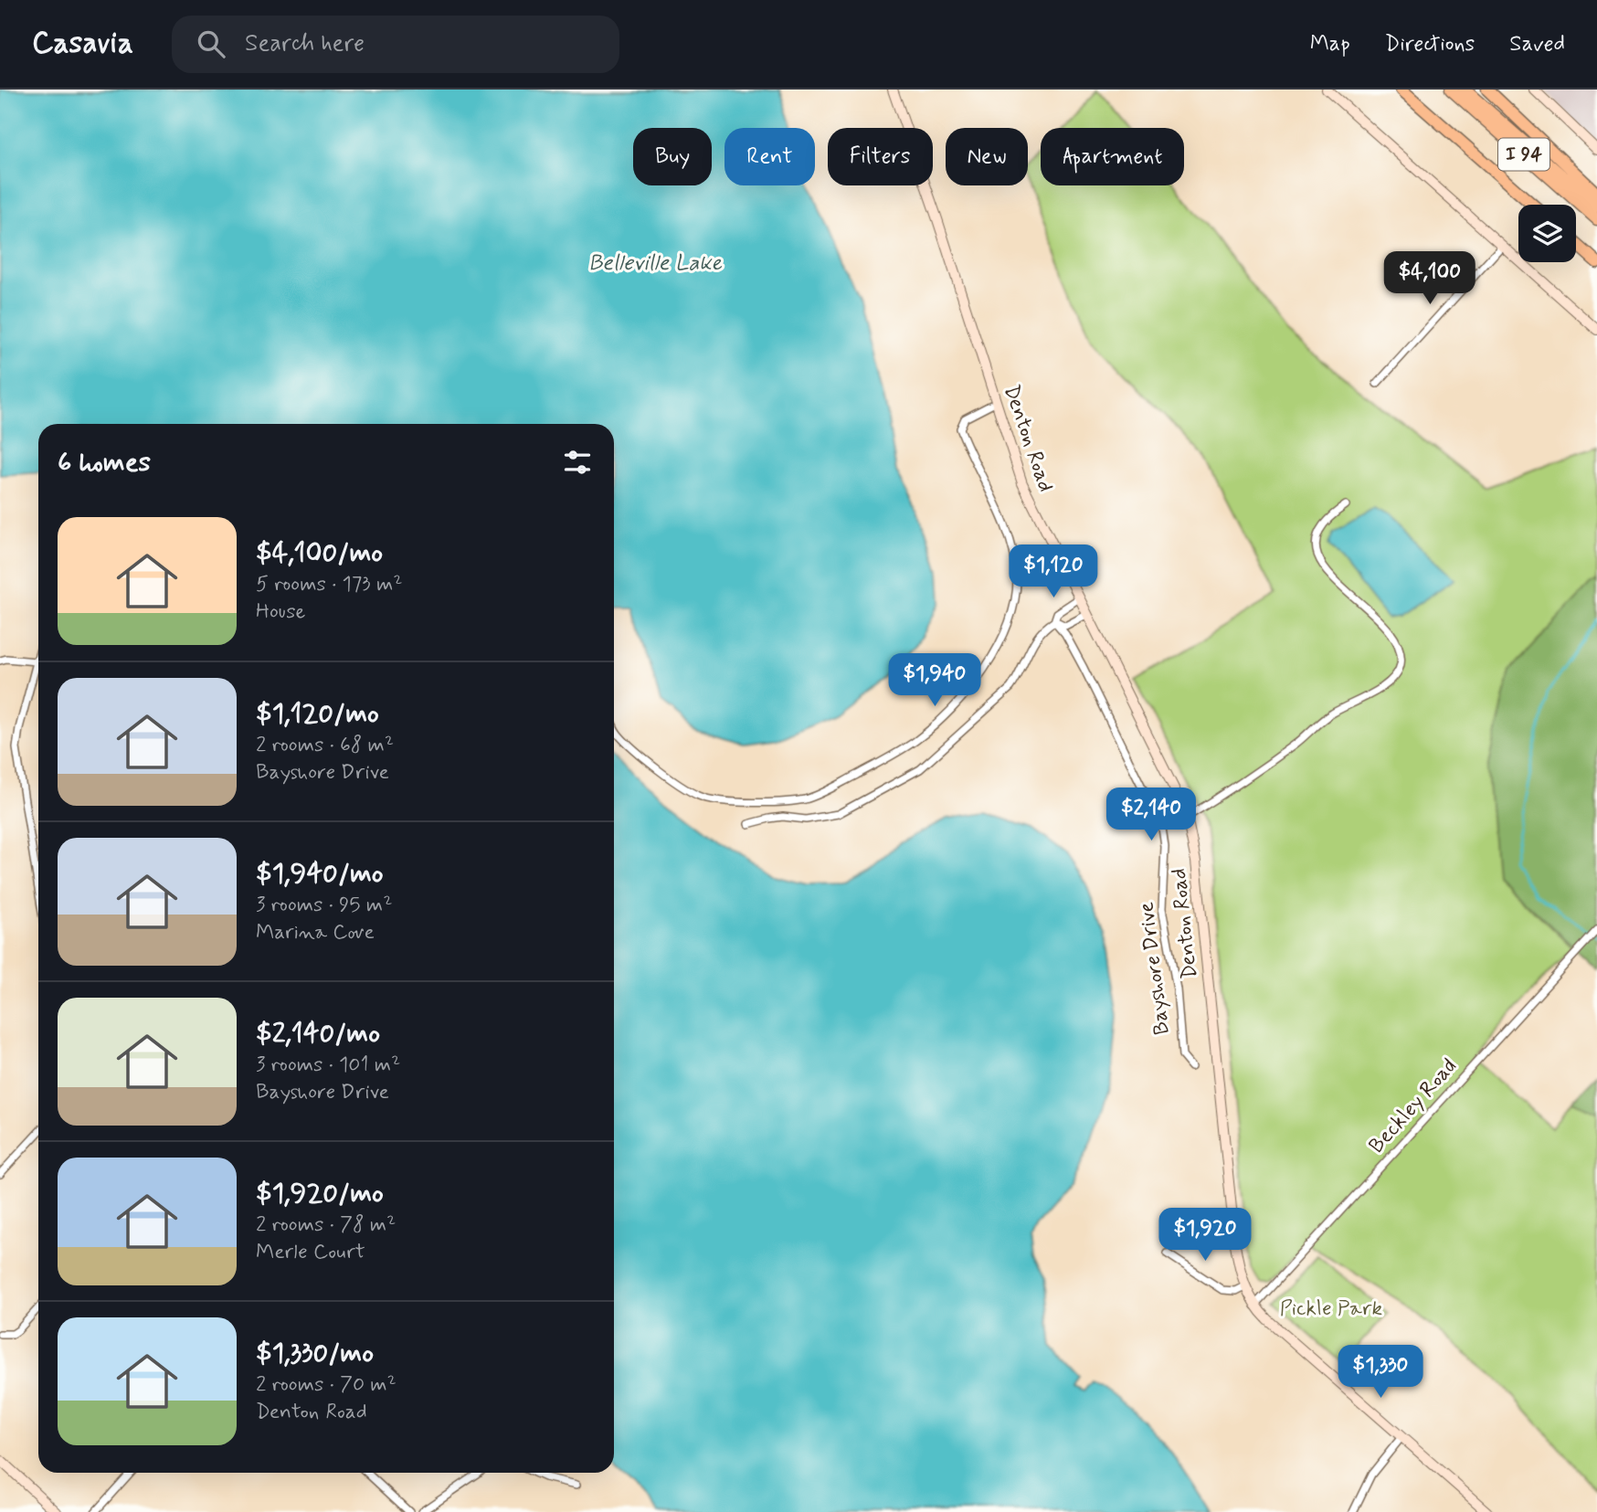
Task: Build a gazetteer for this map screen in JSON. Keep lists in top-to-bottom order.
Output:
{
  "streets": {
    "highway": ["I 94"],
    "street": ["Denton Road", "Bayshore Drive", "Beckley Road"]
  },
  "crossings": [
    ["Denton Road", "Beckley Road"]
  ],
  "water": ["Belleville Lake"],
  "parks": ["Pickle Park"],
  "page": {
    "header": "Casavia",
    "search": "Search here",
    "nav": ["Map", "Directions", "Saved"],
    "chip": [
      "Buy",
      "Rent",
      "Filters",
      "New",
      "Apartment"
    ],
    "price": [
      "$4,100",
      "$1,120",
      "$1,940",
      "$2,140",
      "$1,920",
      "$1,330"
    ],
    "heading": "6 homes",
    "list": [
      {
        "name": "$4,100/mo",
        "note": "5 rooms · 173 m² · House"
      },
      {
        "name": "$1,120/mo",
        "note": "2 rooms · 68 m² · Bayshore Drive"
      },
      {
        "name": "$1,940/mo",
        "note": "3 rooms · 95 m² · Marina Cove"
      },
      {
        "name": "$2,140/mo",
        "note": "3 rooms · 101 m² · Bayshore Drive"
      },
      {
        "name": "$1,920/mo",
        "note": "2 rooms · 78 m² · Merle Court"
      },
      {
        "name": "$1,330/mo",
        "note": "2 rooms · 70 m² · Denton Road"
      }
    ]
  }
}
